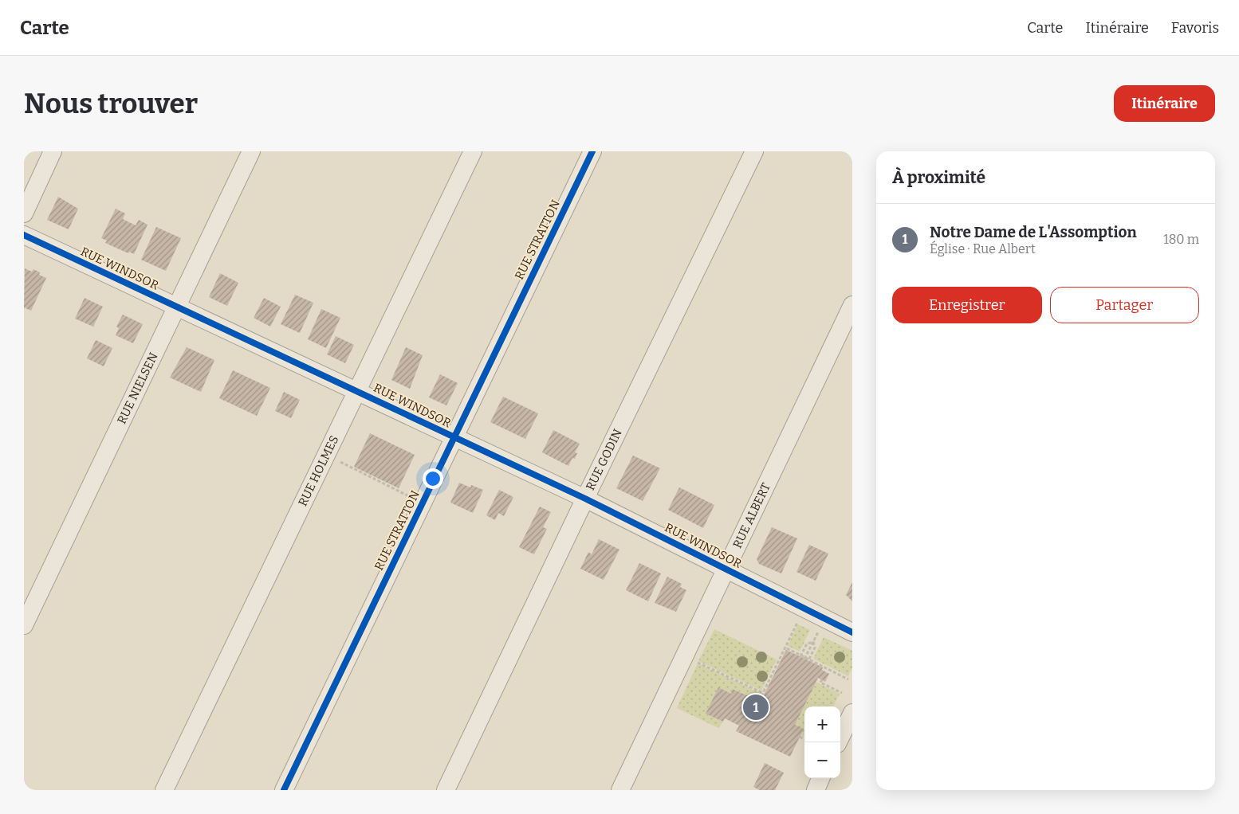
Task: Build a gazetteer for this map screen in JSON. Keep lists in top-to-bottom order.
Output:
{
  "streets": {
    "street": [
      "RUE STRATTON",
      "RUE WINDSOR",
      "RUE NIELSEN",
      "RUE GODIN",
      "RUE HOLMES",
      "RUE ALBERT"
    ]
  },
  "crossings": [
    ["RUE STRATTON", "RUE WINDSOR"],
    ["RUE WINDSOR", "RUE NIELSEN"],
    ["RUE WINDSOR", "RUE GODIN"],
    ["RUE WINDSOR", "RUE HOLMES"],
    ["RUE WINDSOR", "RUE ALBERT"]
  ],
  "page": {
    "header": "Carte",
    "nav": ["Carte", "Itinéraire", "Favoris"],
    "buttons": [
      "Itinéraire",
      ["Enregistrer", "Partager"]
    ],
    "title": "Nous trouver",
    "heading": "À proximité",
    "list": [
      {
        "mark": "1",
        "name": "Notre Dame de L'Assomption",
        "note": "Église · Rue Albert",
        "value": "180 m"
      }
    ],
    "pins": "1",
    "map_buttons": ["+", "−"]
  }
}
